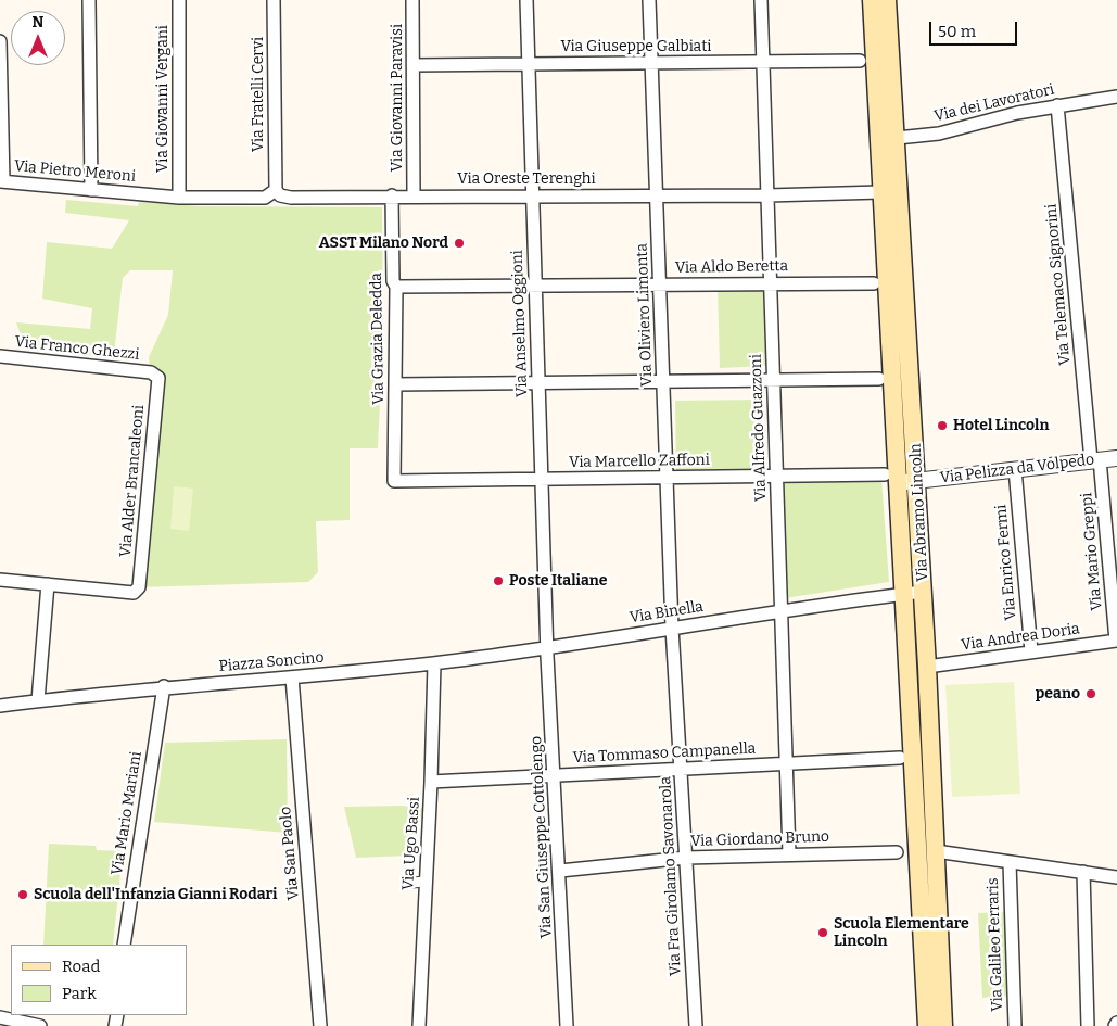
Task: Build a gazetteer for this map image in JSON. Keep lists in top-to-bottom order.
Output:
{
  "streets": {
    "main road": ["Via Abramo Lincoln"],
    "street": [
      "Via Giuseppe Galbiati",
      "Via Fratelli Cervi",
      "Via Giovanni Paravisi",
      "Via Giovanni Vergani",
      "Via dei Lavoratori",
      "Via Pietro Meroni",
      "Via Oreste Terenghi",
      "Via Aldo Beretta",
      "Via Telemaco Signorini",
      "Via Oliviero Limonta",
      "Via Anselmo Oggioni",
      "Via Grazia Deledda",
      "Via Franco Ghezzi",
      "Via Alfredo Guazzoni",
      "Via Marcello Zaffoni",
      "Via Pelizza da Volpedo",
      "Via Alder Brancaleoni",
      "Via Mario Greppi",
      "Via Enrico Fermi",
      "Via Binella",
      "Via Andrea Doria",
      "Piazza Soncino",
      "Via Tommaso Campanella",
      "Via Mario Mariani",
      "Via San Giuseppe Cottolengo",
      "Via Giordano Bruno",
      "Via Ugo Bassi",
      "Via San Paolo",
      "Via Fra Girolamo Savonarola",
      "Via Galileo Ferraris"
    ]
  },
  "crossings": [
    ["Via Giuseppe Galbiati", "Via Giovanni Paravisi"],
    ["Via Giuseppe Galbiati", "Via Oliviero Limonta"],
    ["Via Giuseppe Galbiati", "Via Anselmo Oggioni"],
    ["Via Giuseppe Galbiati", "Via Alfredo Guazzoni"],
    ["Via Fratelli Cervi", "Via Oreste Terenghi"],
    ["Via Giovanni Paravisi", "Via Oreste Terenghi"],
    ["Via Giovanni Vergani", "Via Pietro Meroni"],
    ["Via dei Lavoratori", "Via Telemaco Signorini"],
    ["Via dei Lavoratori", "Via Abramo Lincoln"],
    ["Via Oreste Terenghi", "Via Oliviero Limonta"],
    ["Via Oreste Terenghi", "Via Anselmo Oggioni"],
    ["Via Oreste Terenghi", "Via Grazia Deledda"],
    ["Via Oreste Terenghi", "Via Alfredo Guazzoni"],
    ["Via Oreste Terenghi", "Via Abramo Lincoln"],
    ["Via Aldo Beretta", "Via Oliviero Limonta"],
    ["Via Aldo Beretta", "Via Anselmo Oggioni"],
    ["Via Aldo Beretta", "Via Grazia Deledda"],
    ["Via Aldo Beretta", "Via Alfredo Guazzoni"],
    ["Via Telemaco Signorini", "Via Pelizza da Volpedo"],
    ["Via Telemaco Signorini", "Via Mario Greppi"],
    ["Via Oliviero Limonta", "Via Marcello Zaffoni"],
    ["Via Oliviero Limonta", "Via Binella"],
    ["Via Oliviero Limonta", "Via Fra Girolamo Savonarola"],
    ["Via Anselmo Oggioni", "Via Marcello Zaffoni"],
    ["Via Anselmo Oggioni", "Via Binella"],
    ["Via Anselmo Oggioni", "Via San Giuseppe Cottolengo"],
    ["Via Grazia Deledda", "Via Marcello Zaffoni"],
    ["Via Franco Ghezzi", "Via Alder Brancaleoni"],
    ["Via Alfredo Guazzoni", "Via Marcello Zaffoni"],
    ["Via Alfredo Guazzoni", "Via Binella"],
    ["Via Alfredo Guazzoni", "Via Tommaso Campanella"],
    ["Via Alfredo Guazzoni", "Via Giordano Bruno"],
    ["Via Marcello Zaffoni", "Via Pelizza da Volpedo"],
    ["Via Marcello Zaffoni", "Via Abramo Lincoln"],
    ["Via Pelizza da Volpedo", "Via Abramo Lincoln"],
    ["Via Pelizza da Volpedo", "Via Mario Greppi"],
    ["Via Pelizza da Volpedo", "Via Enrico Fermi"],
    ["Via Abramo Lincoln", "Via Binella"],
    ["Via Abramo Lincoln", "Via Andrea Doria"],
    ["Via Mario Greppi", "Via Andrea Doria"],
    ["Via Enrico Fermi", "Via Andrea Doria"],
    ["Via Binella", "Piazza Soncino"],
    ["Via Binella", "Via San Giuseppe Cottolengo"],
    ["Via Binella", "Via Ugo Bassi"],
    ["Via Binella", "Via Fra Girolamo Savonarola"],
    ["Piazza Soncino", "Via Mario Mariani"],
    ["Piazza Soncino", "Via Ugo Bassi"],
    ["Piazza Soncino", "Via San Paolo"],
    ["Via Tommaso Campanella", "Via San Giuseppe Cottolengo"],
    ["Via Tommaso Campanella", "Via Ugo Bassi"],
    ["Via Tommaso Campanella", "Via Fra Girolamo Savonarola"],
    ["Via San Giuseppe Cottolengo", "Via Giordano Bruno"],
    ["Via Giordano Bruno", "Via Fra Girolamo Savonarola"]
  ],
  "places": [
    "ASST Milano Nord",
    "Hotel Lincoln",
    "Poste Italiane",
    "peano",
    "Scuola dell'Infanzia Gianni Rodari",
    "Scuola Elementare Lincoln"
  ],
  "legend": ["Road", "Park"],
  "scale_bar": "50 m",
  "north": "top"
}
